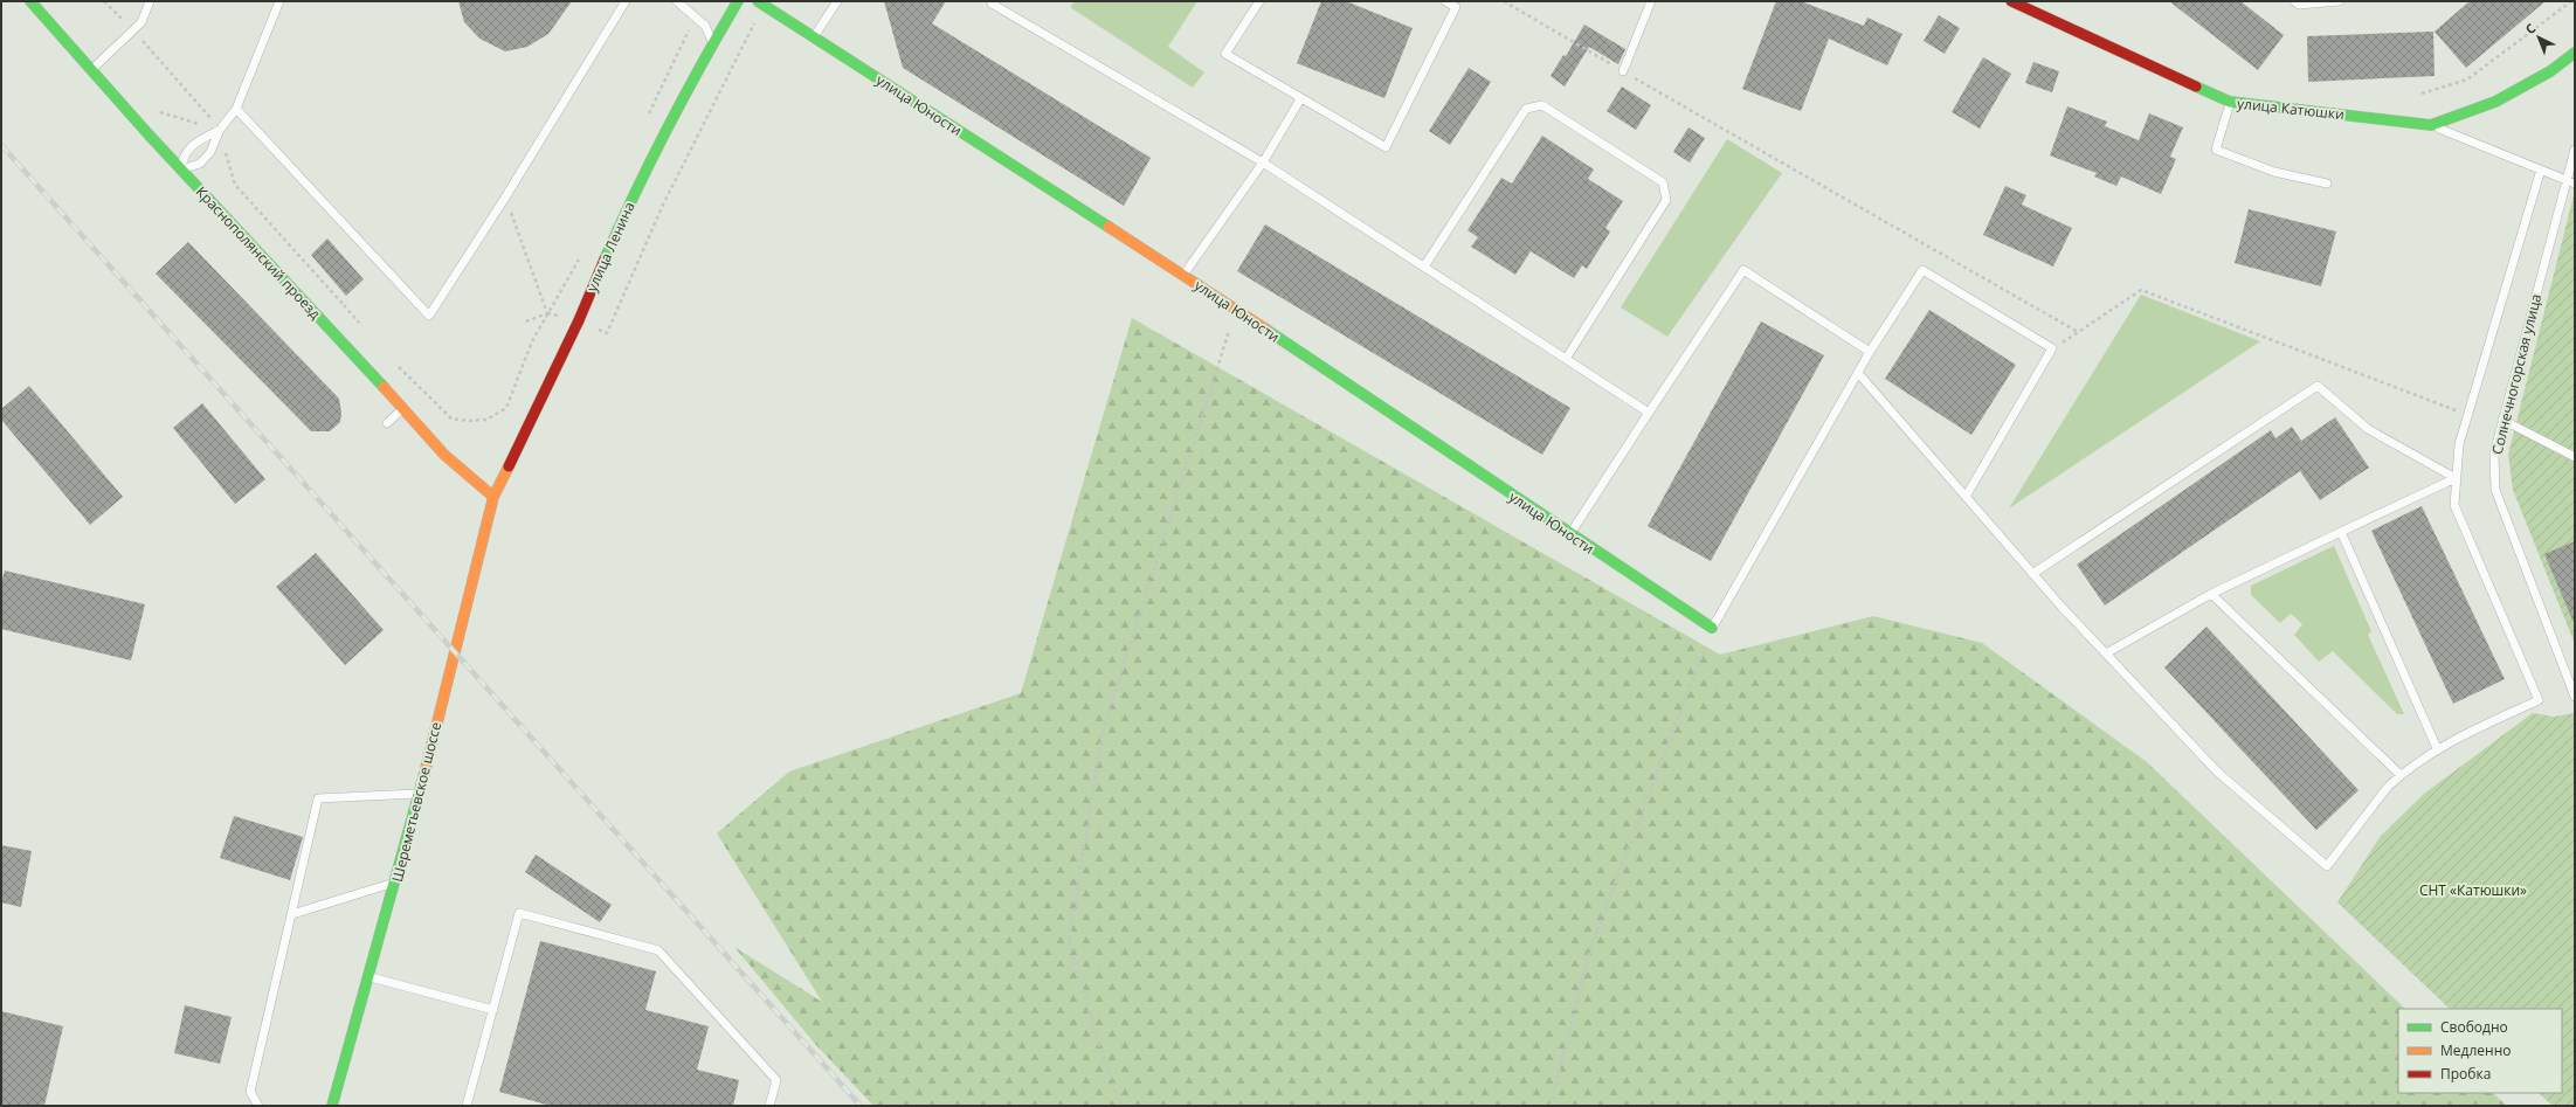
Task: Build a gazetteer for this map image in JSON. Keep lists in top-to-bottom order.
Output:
{
  "streets": {
    "main road": [
      "улица Юности",
      "улица Катюшки",
      "улица Ленина",
      "Краснополянский проезд",
      "Шереметьевское шоссе"
    ],
    "lane": ["Солнечногорская улица"]
  },
  "crossings": [
    ["улица Ленина", "Краснополянский проезд"],
    ["улица Ленина", "Шереметьевское шоссе"],
    ["Краснополянский проезд", "Шереметьевское шоссе"]
  ],
  "parks": ["СНТ «Катюшки»"],
  "legend": ["Свободно", "Медленно", "Пробка"],
  "north": "top left"
}
